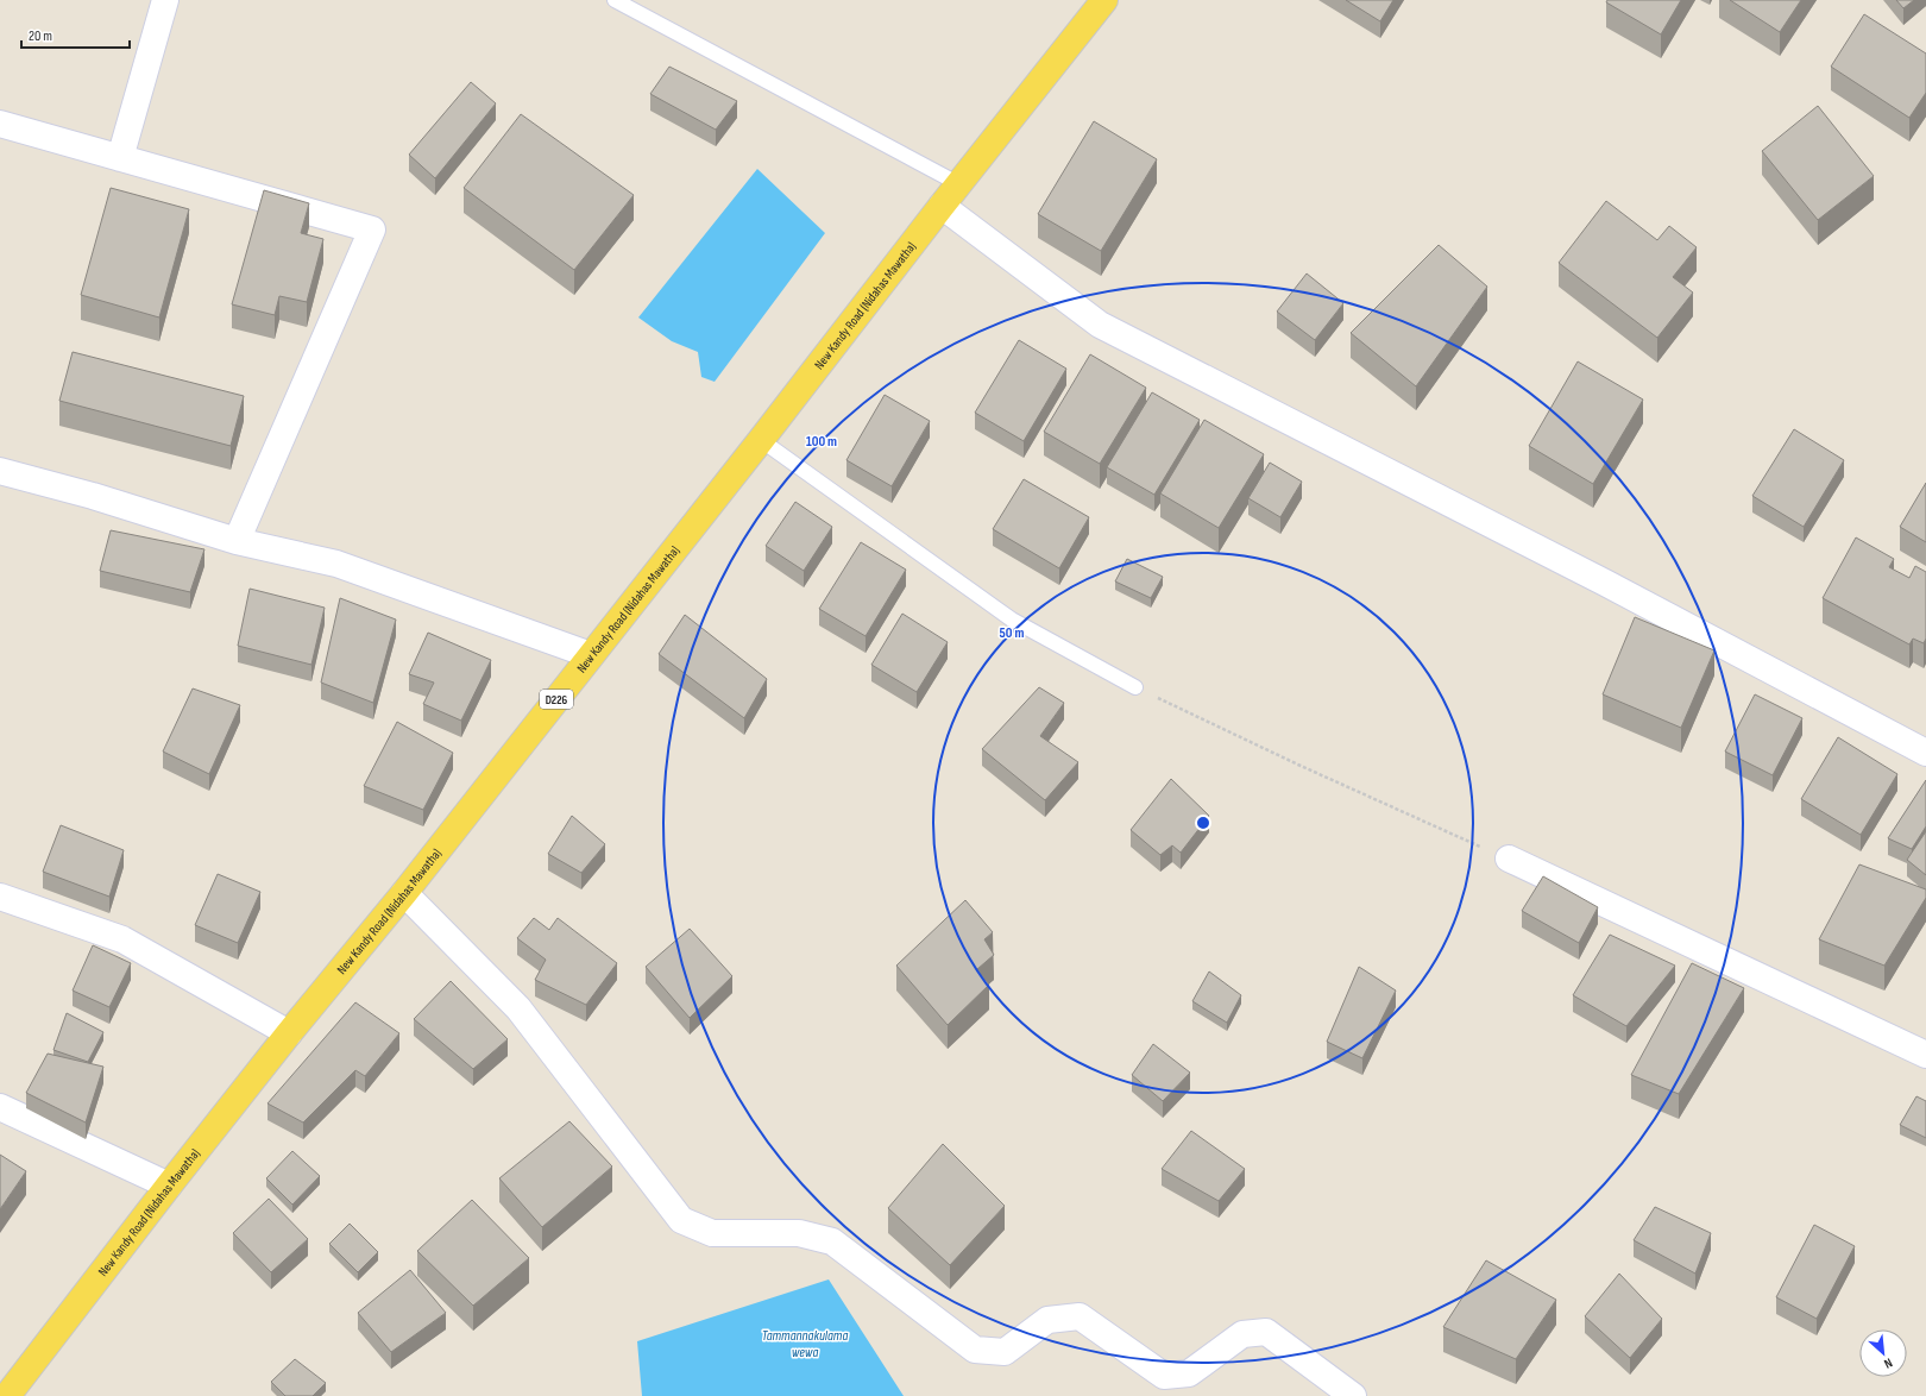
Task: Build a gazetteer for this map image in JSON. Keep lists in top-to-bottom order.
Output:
{
  "streets": {
    "main road": ["New Kandy Road (Nidahas Mawatha)", "D226"]
  },
  "water": ["Tammannakulama wewa"],
  "scale_bar": "20 m",
  "north": "bottom right",
  "rings": ["100 m", "50 m"]
}
